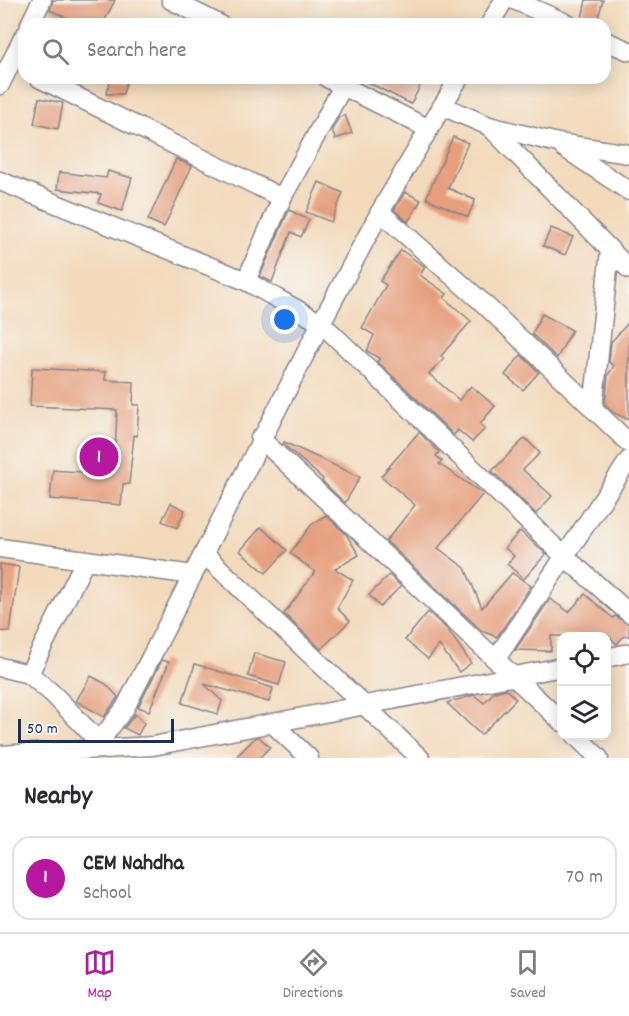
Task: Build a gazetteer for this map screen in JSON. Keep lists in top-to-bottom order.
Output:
{
  "scale_bar": "50 m",
  "page": {
    "search": "Search here",
    "pins": "1",
    "scale": "50 m",
    "heading": "Nearby",
    "list": [
      {
        "mark": "1",
        "name": "CEM Nahdha",
        "note": "School",
        "value": "70 m"
      }
    ],
    "nav": ["Map", "Directions", "Saved"]
  }
}
